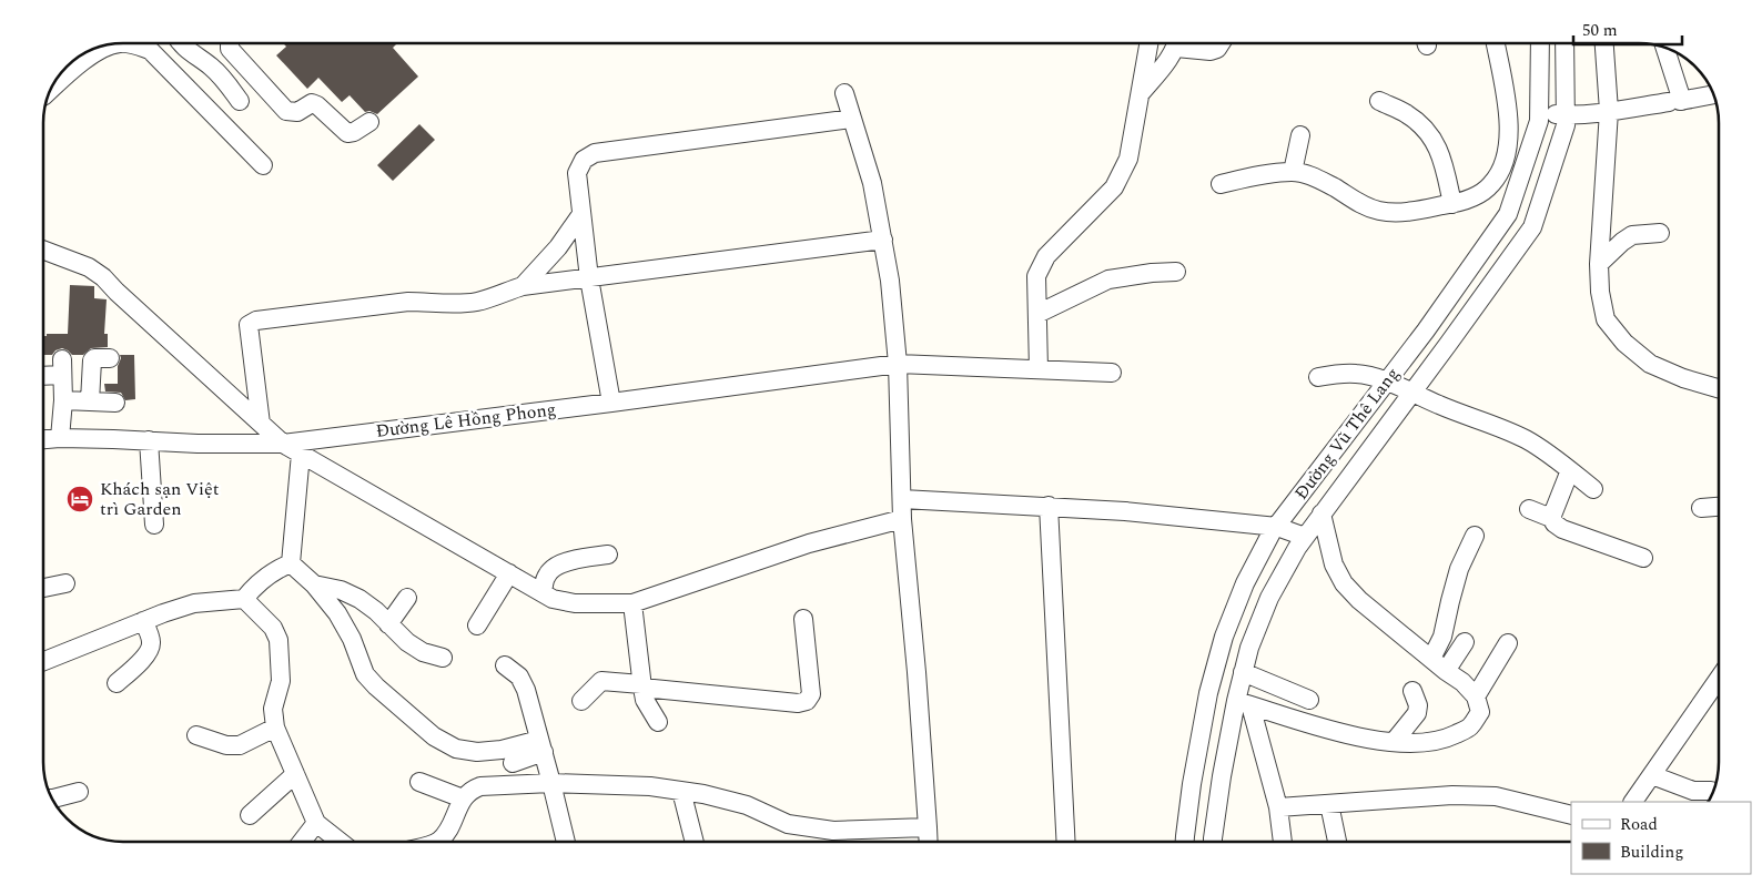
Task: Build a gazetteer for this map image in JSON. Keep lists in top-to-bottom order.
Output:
{
  "streets": {
    "street": ["Đường Lê Hồng Phong", "Đường Vũ Thê Lang"]
  },
  "places": {
    "hotel": ["Khách sạn Việt trì Garden"]
  },
  "legend": ["Road", "Building"],
  "scale_bar": "50 m"
}
